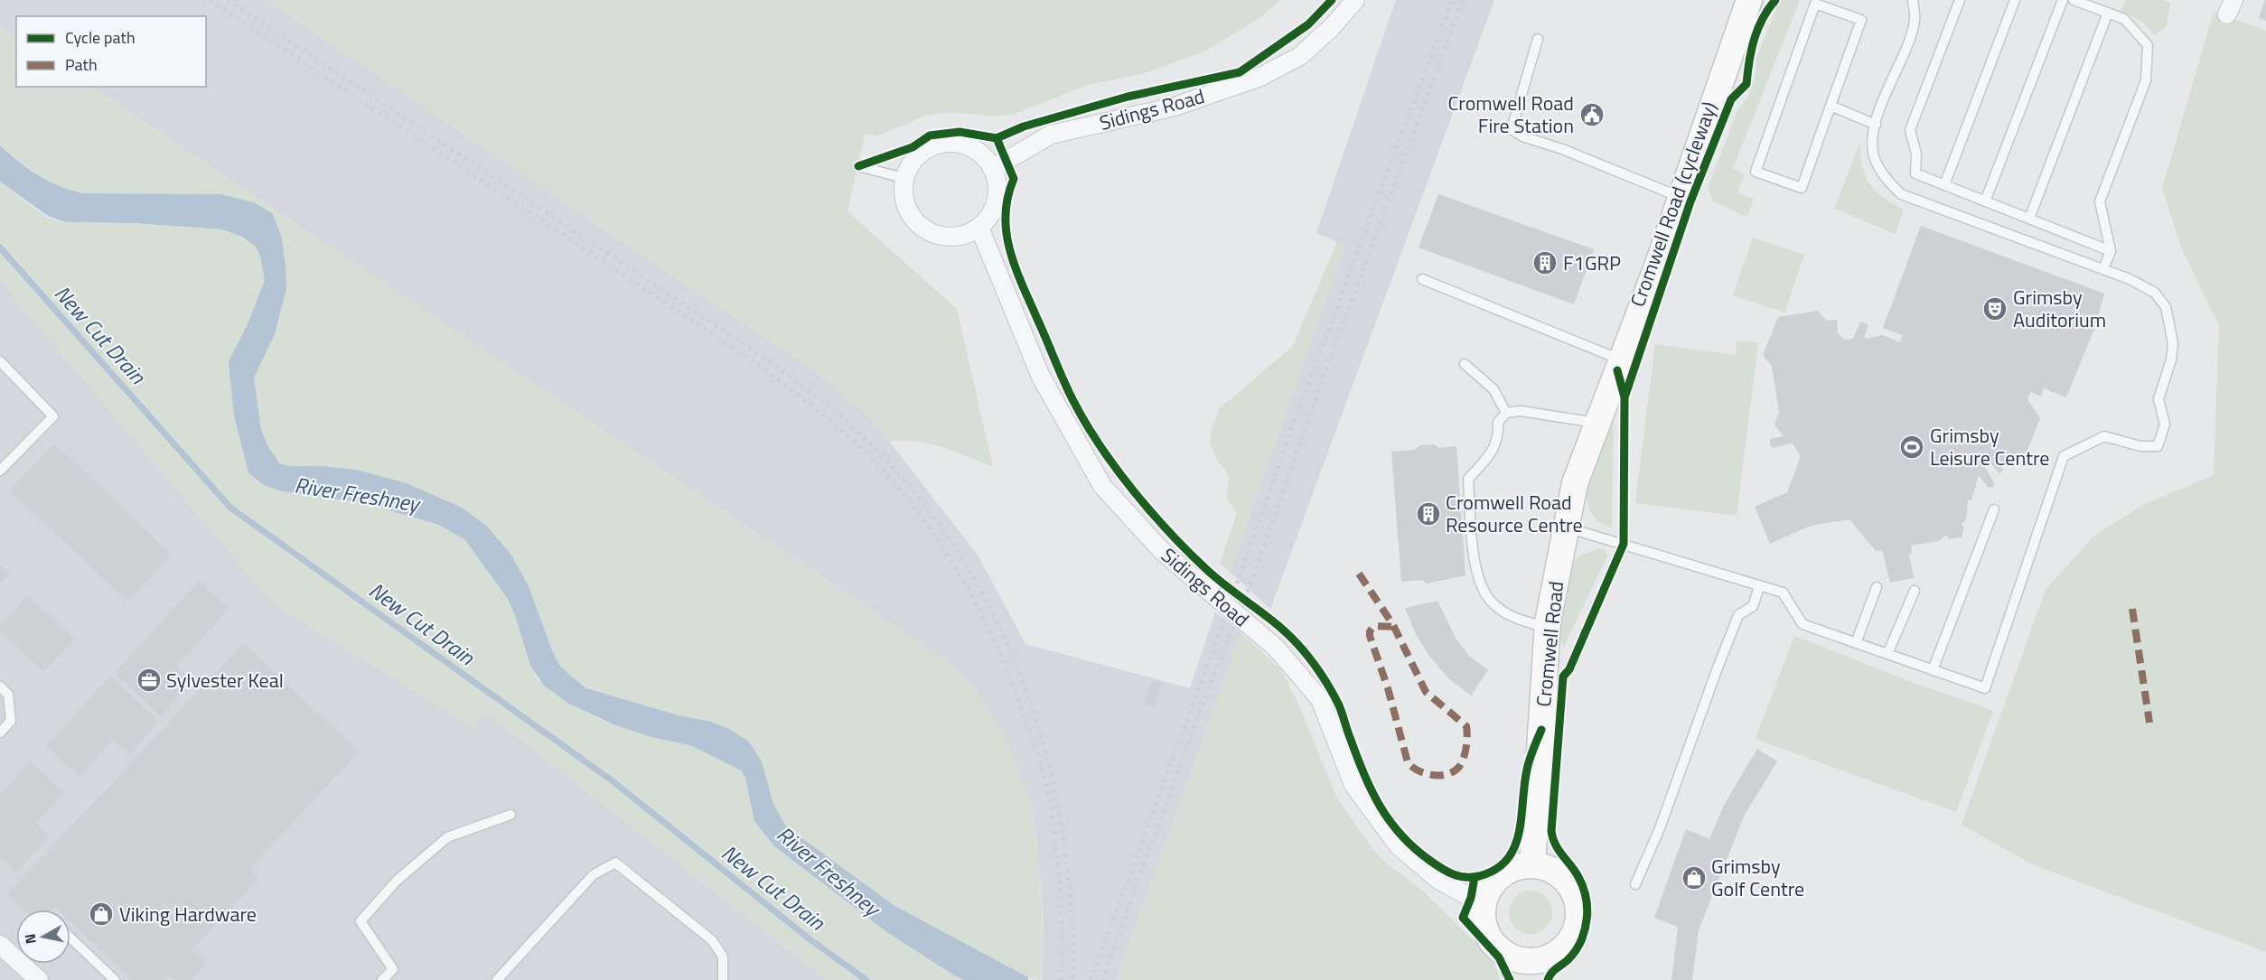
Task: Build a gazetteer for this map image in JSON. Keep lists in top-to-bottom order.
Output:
{
  "streets": {
    "street": ["Sidings Road", "Cromwell Road"],
    "cycle path": ["Cromwell Road (cycleway)"]
  },
  "crossings": [
    ["Sidings Road", "Cromwell Road"]
  ],
  "water": ["New Cut Drain", "River Freshney"],
  "places": {
    "public building": ["Cromwell Road Fire Station"],
    "building": ["F1GRP", "Cromwell Road Resource Centre"],
    "theatre": ["Grimsby Auditorium"],
    "sports": ["Grimsby Leisure Centre"],
    "office": ["Sylvester Keal"],
    "shop": ["Grimsby Golf Centre", "Viking Hardware"]
  },
  "legend": ["Cycle path", "Path"],
  "north": "left"
}
